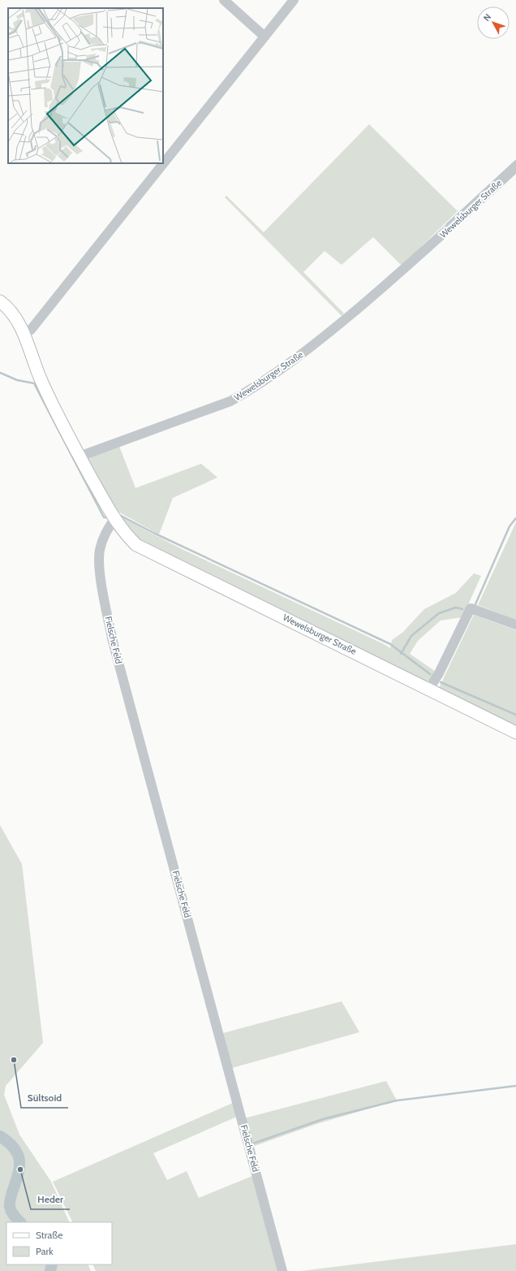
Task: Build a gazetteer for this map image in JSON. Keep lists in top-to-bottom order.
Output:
{
  "streets": {
    "main road": ["Wewelsburger Straße"],
    "street": ["Fielsche Feld"]
  },
  "crossings": [
    ["Wewelsburger Straße", "Fielsche Feld"]
  ],
  "places": ["Sültsoid", "Heder"],
  "legend": ["Straße", "Park"],
  "north": "top left"
}
